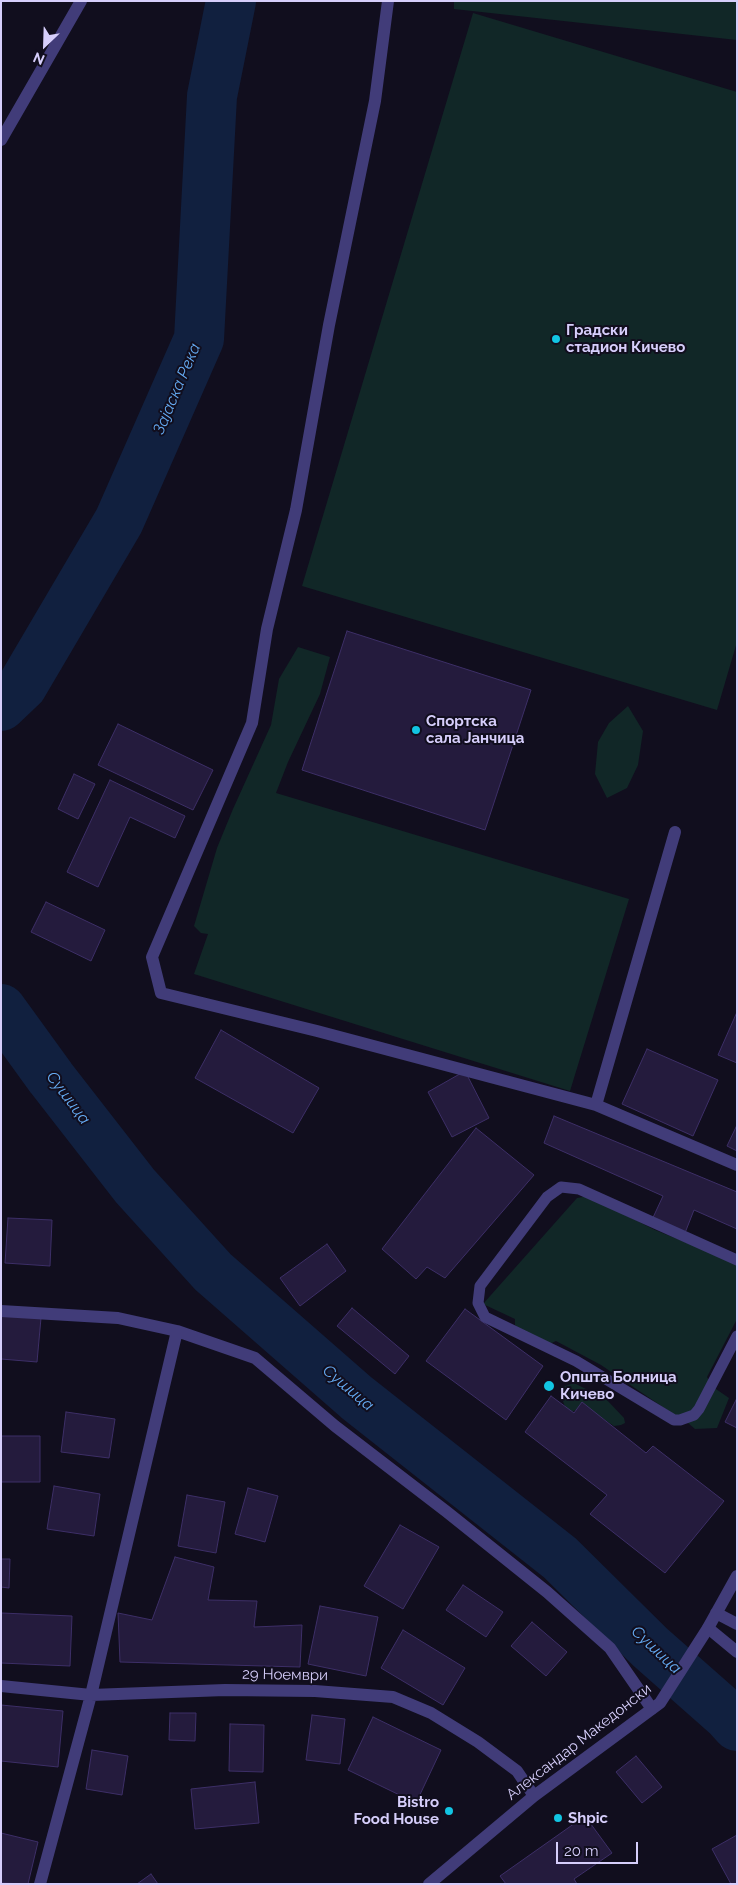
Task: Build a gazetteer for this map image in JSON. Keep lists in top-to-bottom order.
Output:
{
  "streets": {
    "street": ["29 Ноември", "Александар Македонски"]
  },
  "crossings": [
    ["29 Ноември", "Александар Македонски"]
  ],
  "water": ["Зајаска Река", "Сушица"],
  "places": [
    "Градски стадион Кичево",
    "Спортска сала Јанчица",
    "Општа Болница Кичево",
    "Bistro Food House",
    "Shpic"
  ],
  "scale_bar": "20 m",
  "north": "bottom left"
}
